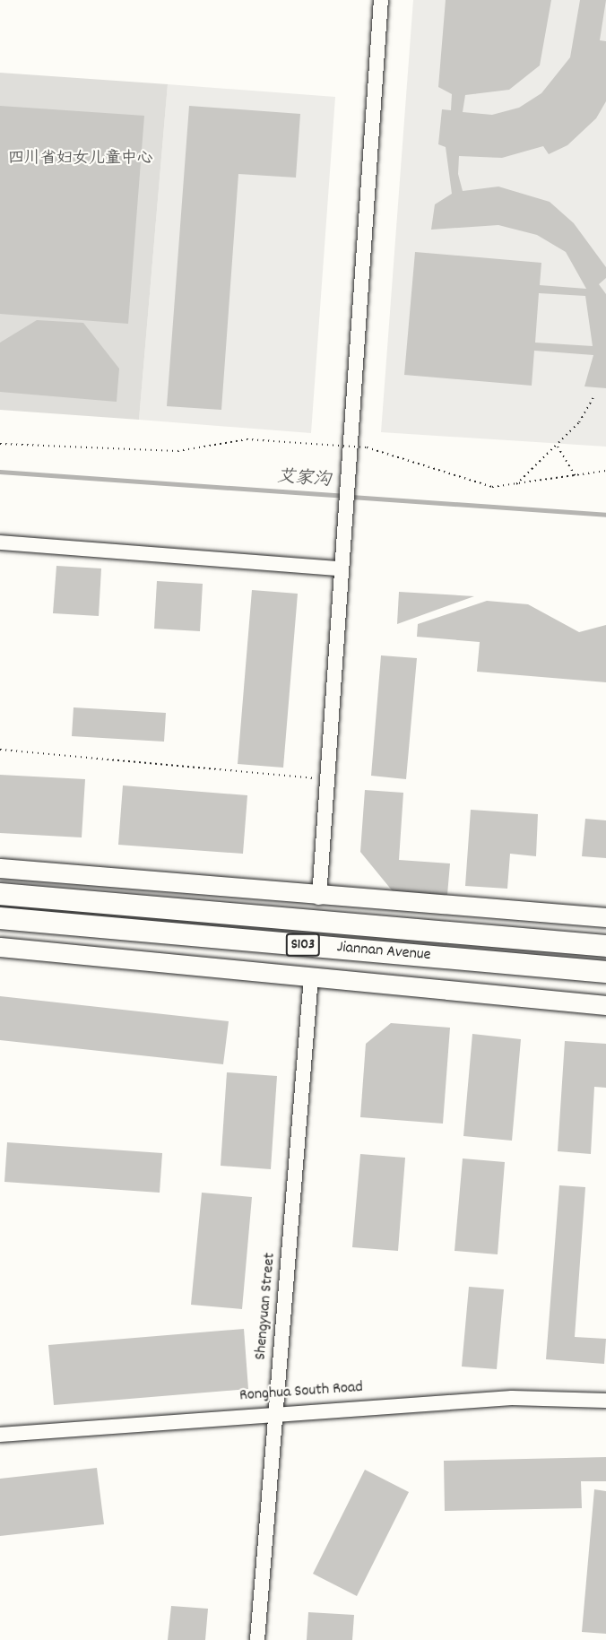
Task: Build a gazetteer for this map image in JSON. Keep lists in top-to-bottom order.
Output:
{
  "streets": {
    "highway": ["S103", "Jiannan Avenue"],
    "street": ["Shengyuan Street", "Ronghua South Road"]
  },
  "crossings": [
    ["Shengyuan Street", "Ronghua South Road"]
  ],
  "water": ["艾家沟"],
  "parks": ["四川省妇女儿童中心"]
}
